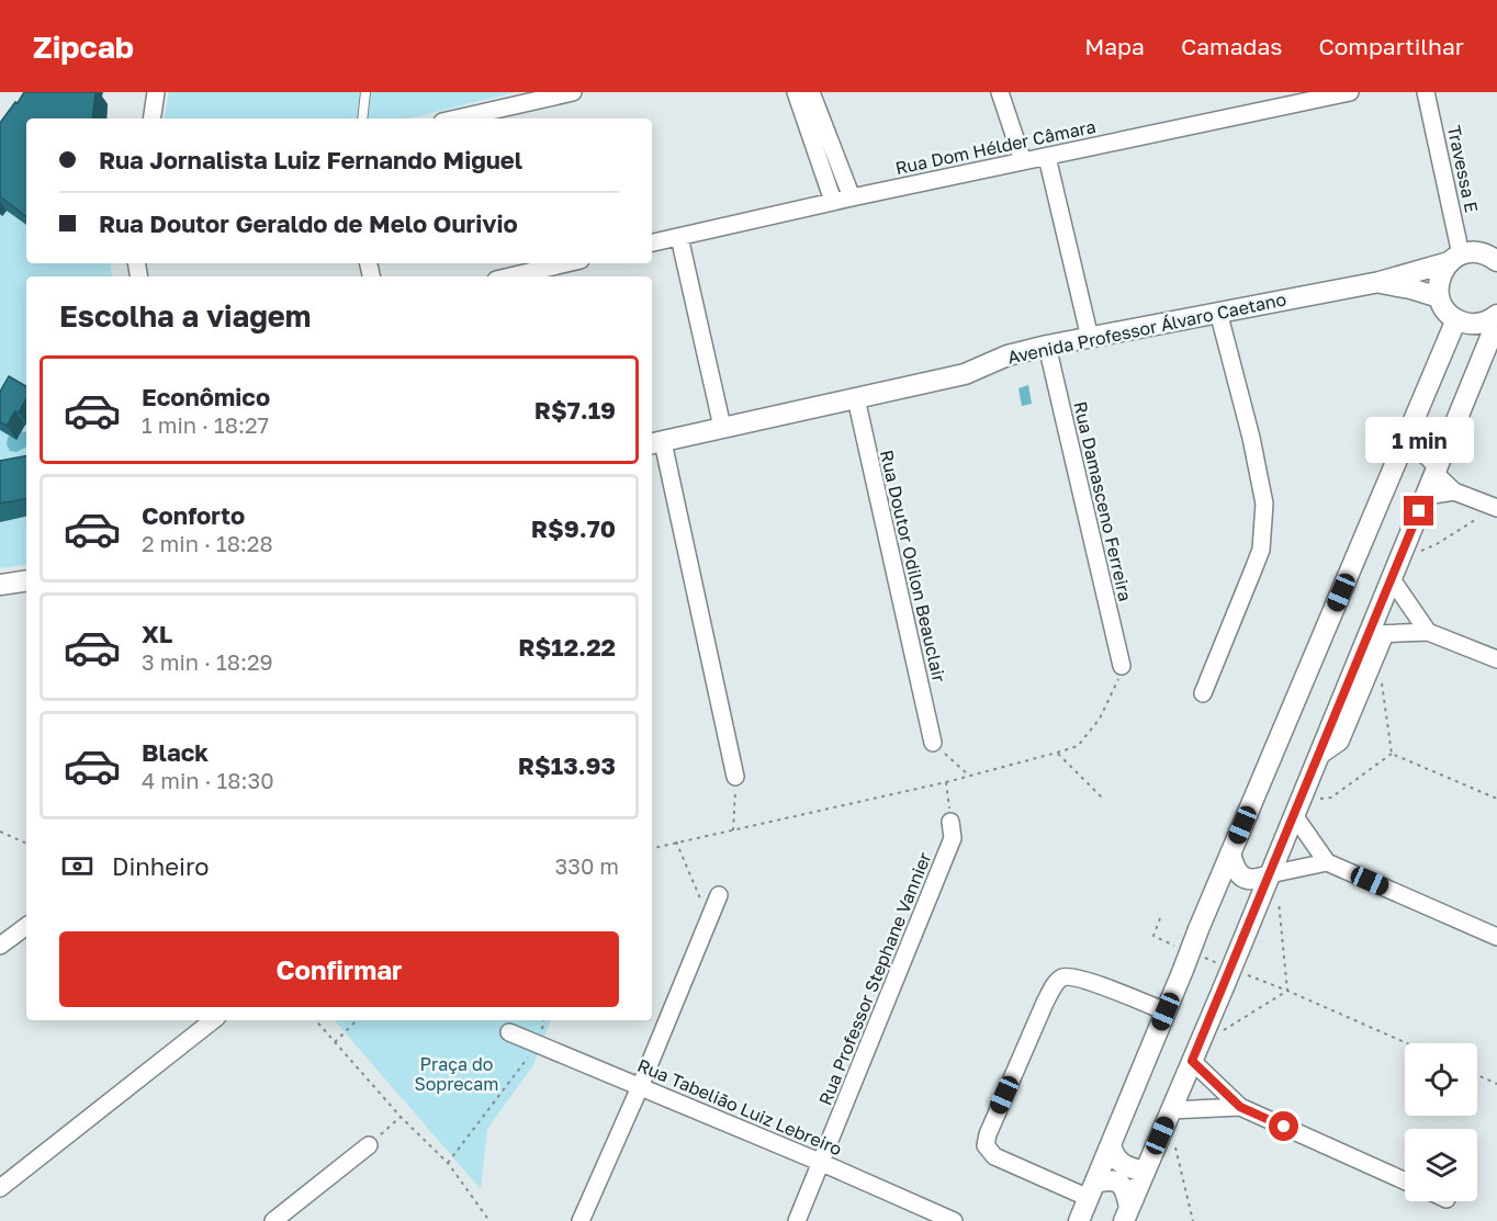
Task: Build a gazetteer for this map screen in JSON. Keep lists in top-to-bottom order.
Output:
{
  "streets": {
    "street": [
      "Rua Dom Hélder Câmara",
      "Travessa E",
      "Avenida Professor Álvaro Caetano",
      "Rua Damasceno Ferreira",
      "Rua Doutor Odilon Beauclair",
      "Rua Professor Stephane Vannier",
      "Rua Tabelião Luiz Lebreiro"
    ]
  },
  "crossings": [
    ["Travessa E", "Avenida Professor Álvaro Caetano"],
    ["Avenida Professor Álvaro Caetano", "Rua Damasceno Ferreira"],
    ["Avenida Professor Álvaro Caetano", "Rua Doutor Odilon Beauclair"],
    ["Rua Professor Stephane Vannier", "Rua Tabelião Luiz Lebreiro"]
  ],
  "parks": ["Praça do Soprecam"],
  "page": {
    "header": "Zipcab",
    "nav": ["Mapa", "Camadas", "Compartilhar"],
    "banner": ["Rua Jornalista Luiz Fernando Miguel", "Rua Doutor Geraldo de Melo Ourivio"],
    "heading": "Escolha a viagem",
    "list": [
      {
        "name": "Econômico",
        "note": "1 min · 18:27",
        "value": "R$7.19"
      },
      {
        "name": "Conforto",
        "note": "2 min · 18:28",
        "value": "R$9.70"
      },
      {
        "name": "XL",
        "note": "3 min · 18:29",
        "value": "R$12.22"
      },
      {
        "name": "Black",
        "note": "4 min · 18:30",
        "value": "R$13.93"
      }
    ],
    "bubble": "1 min",
    "pay": ["Dinheiro", "330 m"],
    "buttons": "Confirmar"
  }
}
